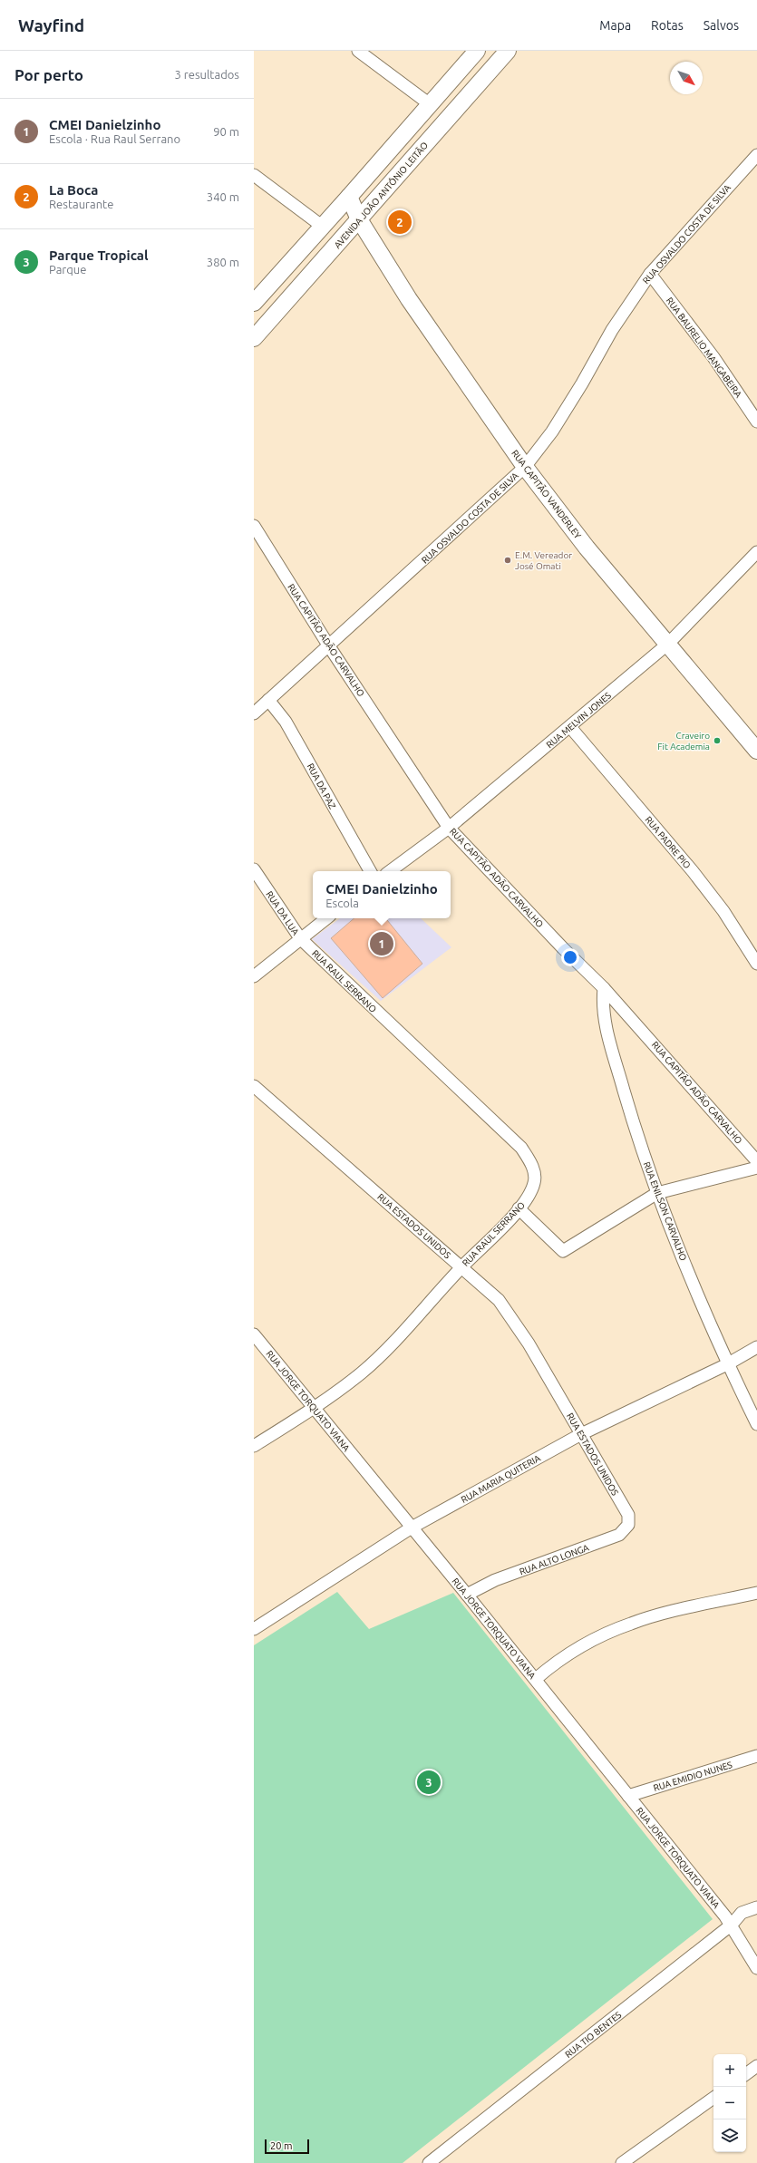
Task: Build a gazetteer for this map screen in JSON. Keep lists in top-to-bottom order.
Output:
{
  "streets": {
    "main road": ["AVENIDA JOÃO ANTÔNIO LEITÃO", "RUA CAPITÃO VANDERLEY"],
    "street": [
      "RUA OSVALDO COSTA DE SILVA",
      "RUA BAURELIO MANGABEIRA",
      "RUA CAPITÃO ADÃO CARVALHO",
      "RUA MELVIN JONES",
      "RUA DA PAZ",
      "RUA PADRE PIO",
      "RUA DA LUA",
      "RUA RAUL SERRANO",
      "RUA ENILSON CARVALHO",
      "RUA ESTADOS UNIDOS",
      "RUA JORGE TORQUATO VIANA",
      "RUA MARIA QUITERIA",
      "RUA ALTO LONGA",
      "RUA EMIDIO NUNES",
      "RUA TIO BENTES"
    ]
  },
  "crossings": [
    ["AVENIDA JOÃO ANTÔNIO LEITÃO", "RUA CAPITÃO VANDERLEY"],
    ["RUA OSVALDO COSTA DE SILVA", "RUA BAURELIO MANGABEIRA"],
    ["RUA OSVALDO COSTA DE SILVA", "RUA CAPITÃO VANDERLEY"],
    ["RUA OSVALDO COSTA DE SILVA", "RUA CAPITÃO ADÃO CARVALHO"],
    ["RUA OSVALDO COSTA DE SILVA", "RUA DA PAZ"],
    ["RUA CAPITÃO VANDERLEY", "RUA MELVIN JONES"],
    ["RUA CAPITÃO ADÃO CARVALHO", "RUA MELVIN JONES"],
    ["RUA CAPITÃO ADÃO CARVALHO", "RUA ENILSON CARVALHO"],
    ["RUA MELVIN JONES", "RUA PADRE PIO"],
    ["RUA DA LUA", "RUA RAUL SERRANO"],
    ["RUA RAUL SERRANO", "RUA ESTADOS UNIDOS"],
    ["RUA RAUL SERRANO", "RUA JORGE TORQUATO VIANA"],
    ["RUA ENILSON CARVALHO", "RUA MARIA QUITERIA"],
    ["RUA ESTADOS UNIDOS", "RUA MARIA QUITERIA"],
    ["RUA ESTADOS UNIDOS", "RUA ALTO LONGA"],
    ["RUA JORGE TORQUATO VIANA", "RUA MARIA QUITERIA"],
    ["RUA JORGE TORQUATO VIANA", "RUA ALTO LONGA"],
    ["RUA JORGE TORQUATO VIANA", "RUA EMIDIO NUNES"],
    ["RUA JORGE TORQUATO VIANA", "RUA TIO BENTES"]
  ],
  "places": ["E.M. Vereador José Omati", "Craveiro Fit Academia"],
  "scale_bar": "20 m",
  "north": "bottom right",
  "page": {
    "header": "Wayfind",
    "nav": ["Mapa", "Rotas", "Salvos"],
    "heading": ["Por perto", "3 resultados"],
    "list": [
      {
        "mark": "1",
        "name": "CMEI Danielzinho",
        "note": "Escola · Rua Raul Serrano",
        "value": "90 m"
      },
      {
        "mark": "2",
        "name": "La Boca",
        "note": "Restaurante",
        "value": "340 m"
      },
      {
        "mark": "3",
        "name": "Parque Tropical",
        "note": "Parque",
        "value": "380 m"
      }
    ],
    "pins": ["2", "1", "3"],
    "popup": ["CMEI Danielzinho", "Escola"],
    "map_buttons": ["+", "−"],
    "scale": "20 m"
  }
}
